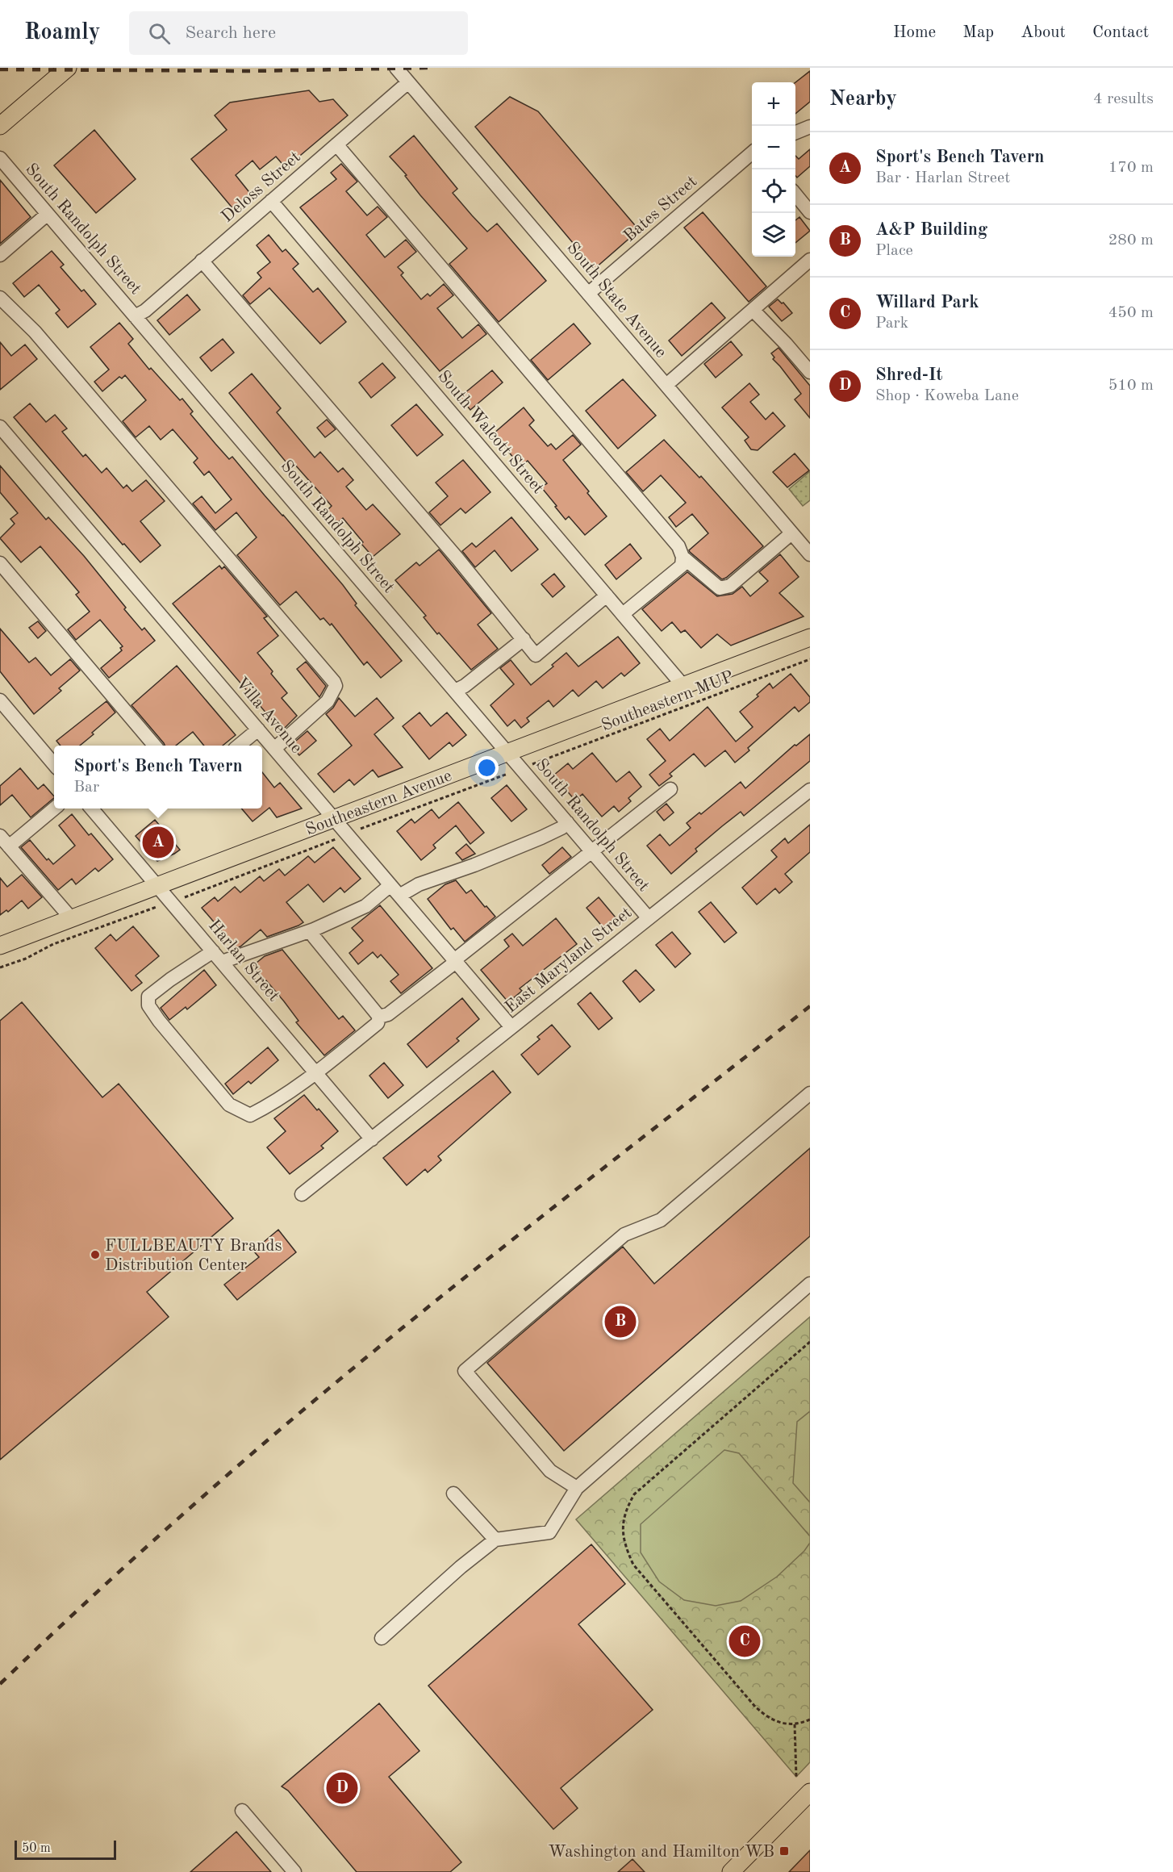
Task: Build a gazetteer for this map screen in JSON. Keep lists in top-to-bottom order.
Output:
{
  "streets": {
    "main road": ["Southeastern Avenue"],
    "street": [
      "Deloss Street",
      "Bates Street",
      "South Randolph Street",
      "South State Avenue",
      "South Walcott Street",
      "Villa Avenue",
      "East Maryland Street",
      "Harlan Street"
    ],
    "path": ["Southeastern MUP"]
  },
  "crossings": [
    ["Deloss Street", "South Randolph Street"],
    ["Deloss Street", "South State Avenue"],
    ["Deloss Street", "South Walcott Street"],
    ["Bates Street", "South State Avenue"],
    ["South Randolph Street", "Southeastern Avenue"],
    ["South Randolph Street", "East Maryland Street"],
    ["South Walcott Street", "Southeastern Avenue"],
    ["Villa Avenue", "Southeastern Avenue"],
    ["Villa Avenue", "East Maryland Street"],
    ["Southeastern Avenue", "Harlan Street"],
    ["East Maryland Street", "Harlan Street"]
  ],
  "places": {
    "other": ["FULLBEAUTY Brands Distribution Center"],
    "transit": ["Washington and Hamilton WB"]
  },
  "scale_bar": "50 m",
  "page": {
    "header": "Roamly",
    "search": "Search here",
    "nav": [
      "Home",
      "Map",
      "About",
      "Contact"
    ],
    "heading": ["Nearby", "4 results"],
    "map_buttons": ["+", "−"],
    "list": [
      {
        "mark": "A",
        "name": "Sport's Bench Tavern",
        "note": "Bar · Harlan Street",
        "value": "170 m"
      },
      {
        "mark": "B",
        "name": "A&P Building",
        "note": "Place",
        "value": "280 m"
      },
      {
        "mark": "C",
        "name": "Willard Park",
        "note": "Park",
        "value": "450 m"
      },
      {
        "mark": "D",
        "name": "Shred-It",
        "note": "Shop · Koweba Lane",
        "value": "510 m"
      }
    ],
    "popup": ["Sport's Bench Tavern", "Bar"],
    "pins": [
      "A",
      "B",
      "C",
      "D"
    ],
    "scale": "50 m"
  }
}
